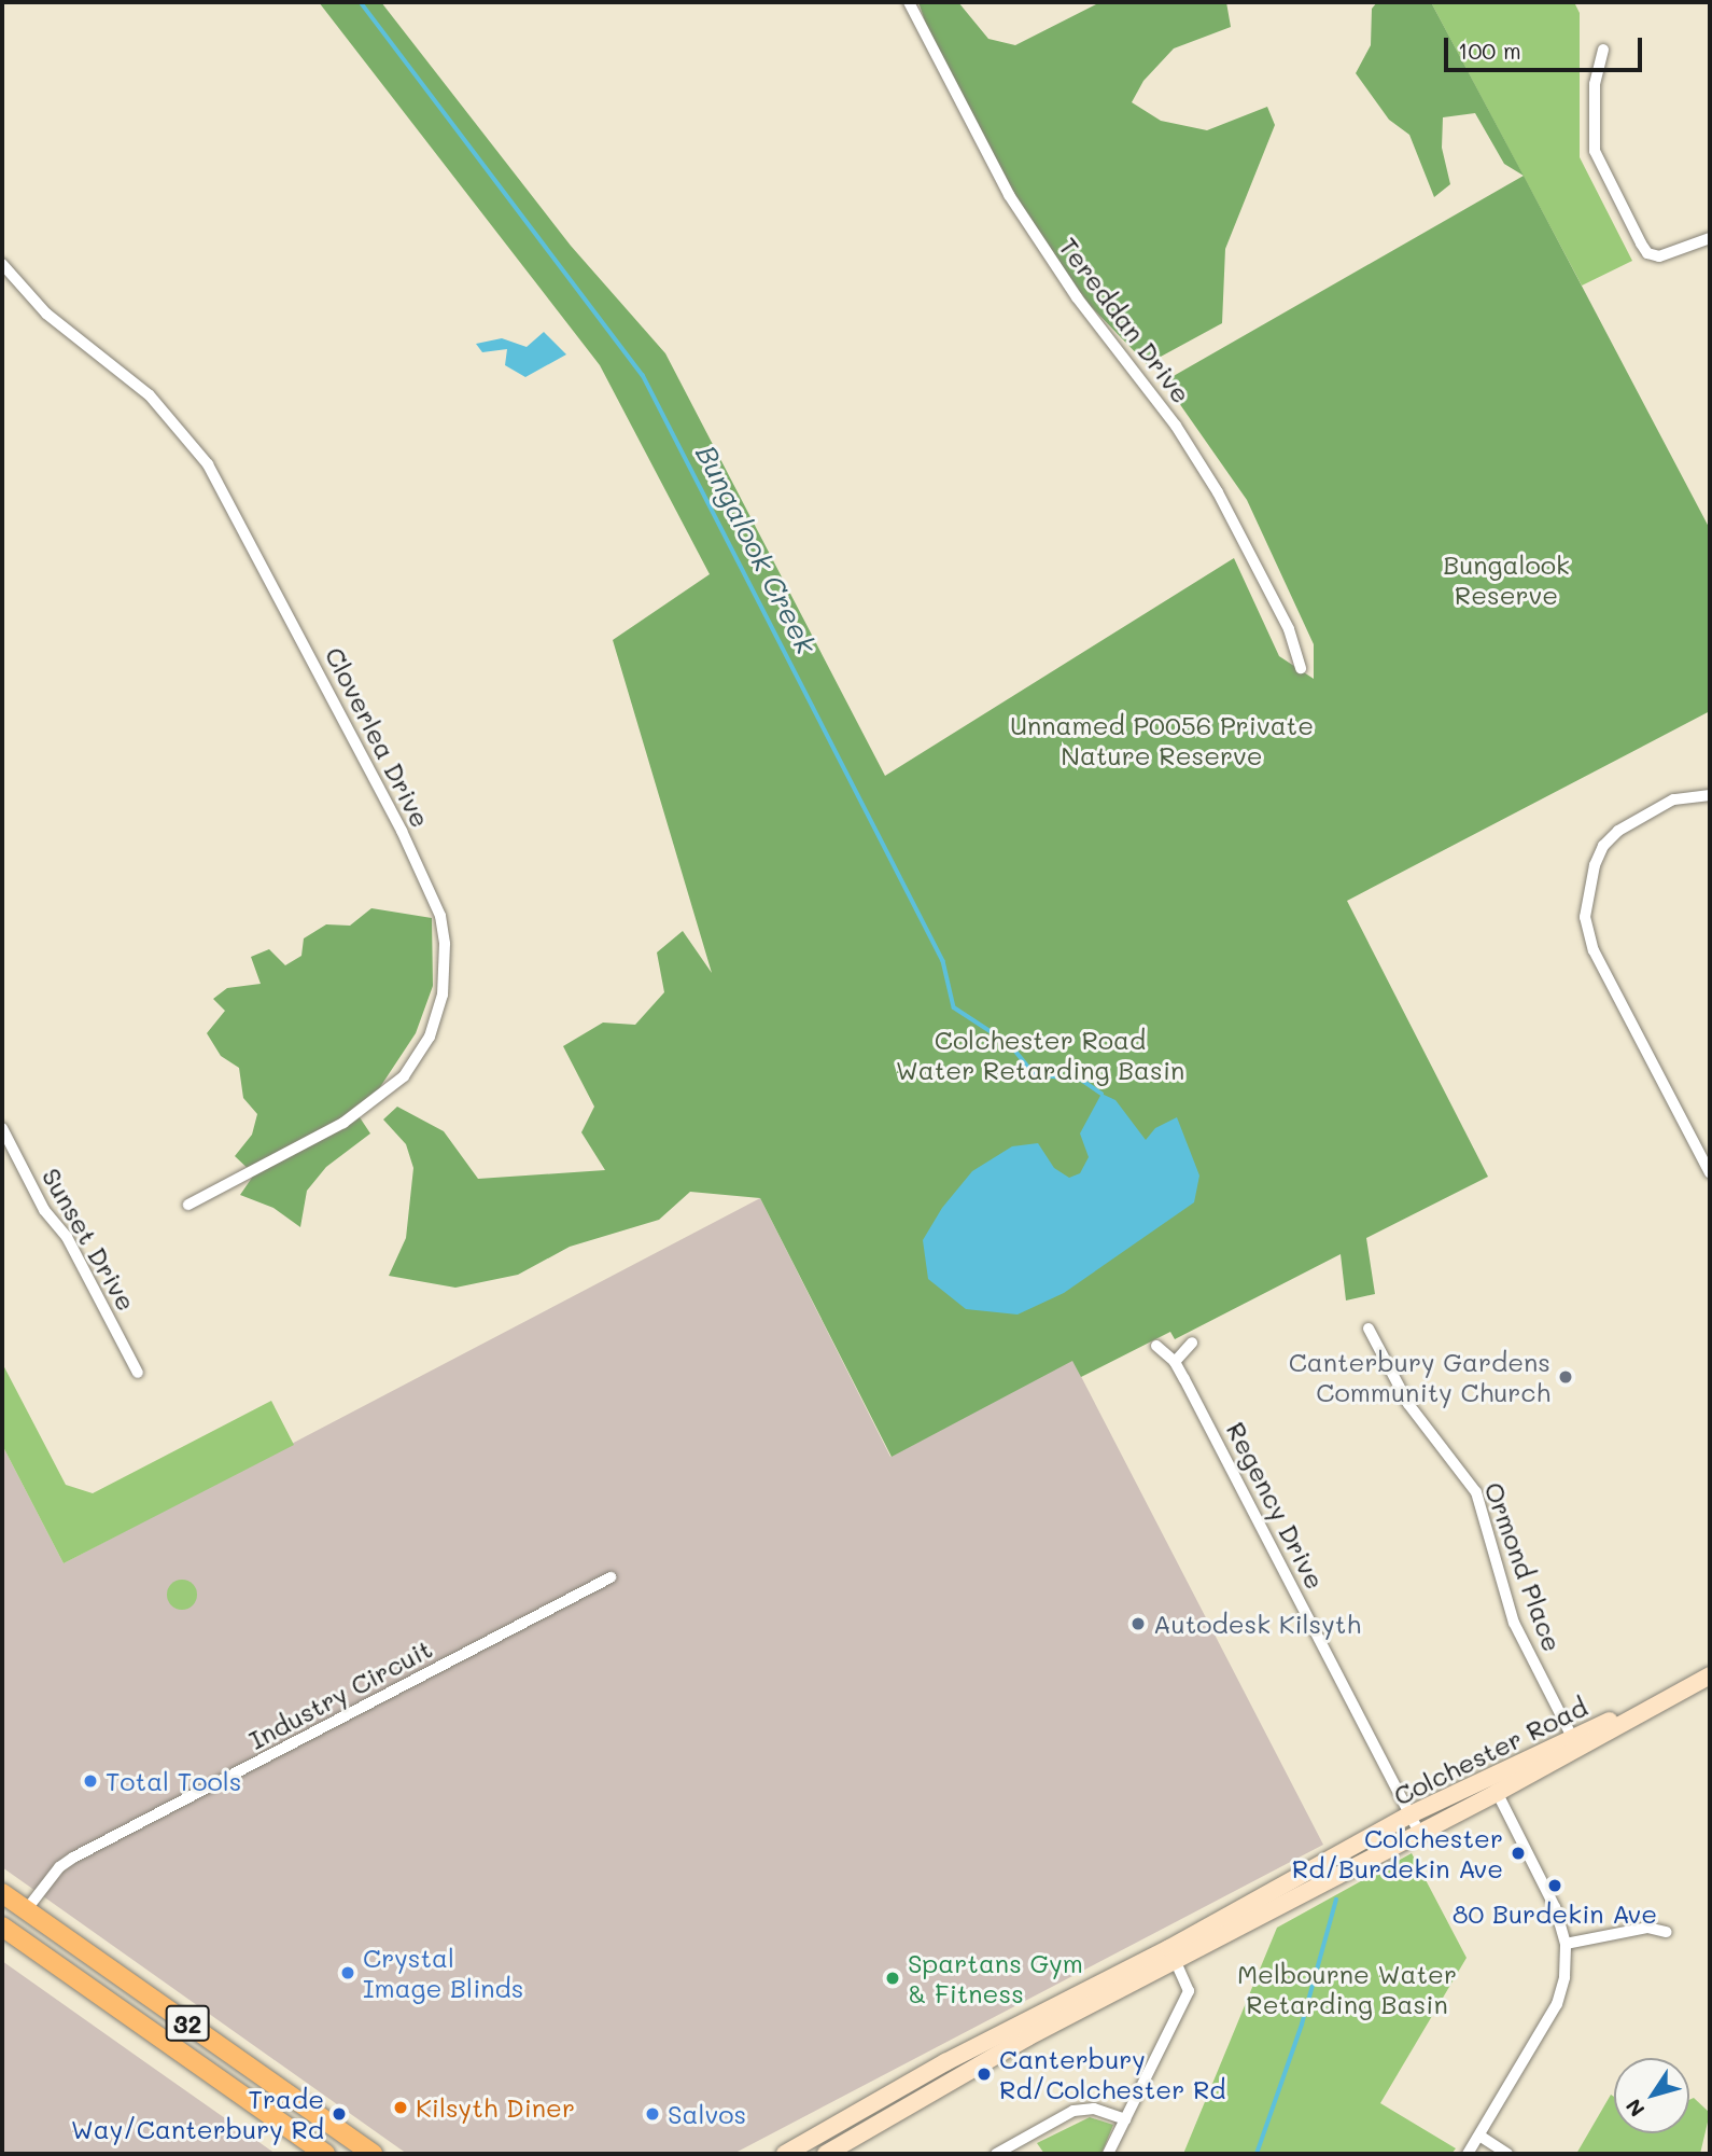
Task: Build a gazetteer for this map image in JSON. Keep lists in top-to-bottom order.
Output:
{
  "streets": {
    "main road": ["Colchester Road", "32"],
    "street": [
      "Tereddan Drive",
      "Cloverlea Drive",
      "Sunset Drive",
      "Regency Drive",
      "Ormond Place",
      "Industry Circuit"
    ]
  },
  "crossings": [
    ["Regency Drive", "Colchester Road"],
    ["Ormond Place", "Colchester Road"],
    ["Industry Circuit", "32"]
  ],
  "water": ["Bungalook Creek"],
  "parks": [
    "Bungalook Reserve",
    "Unnamed P0056 Private Nature Reserve",
    "Colchester Road Water Retarding Basin",
    "Melbourne Water Retarding Basin"
  ],
  "places": [
    "Canterbury Gardens Community Church",
    "Autodesk Kilsyth",
    "Total Tools",
    "Colchester Rd/Burdekin Ave",
    "80 Burdekin Ave",
    "Crystal Image Blinds",
    "Spartans Gym & Fitness",
    "Canterbury Rd/Colchester Rd",
    "Kilsyth Diner",
    "Trade Way/Canterbury Rd",
    "Salvos"
  ],
  "scale_bar": "100 m",
  "north": "bottom left"
}
